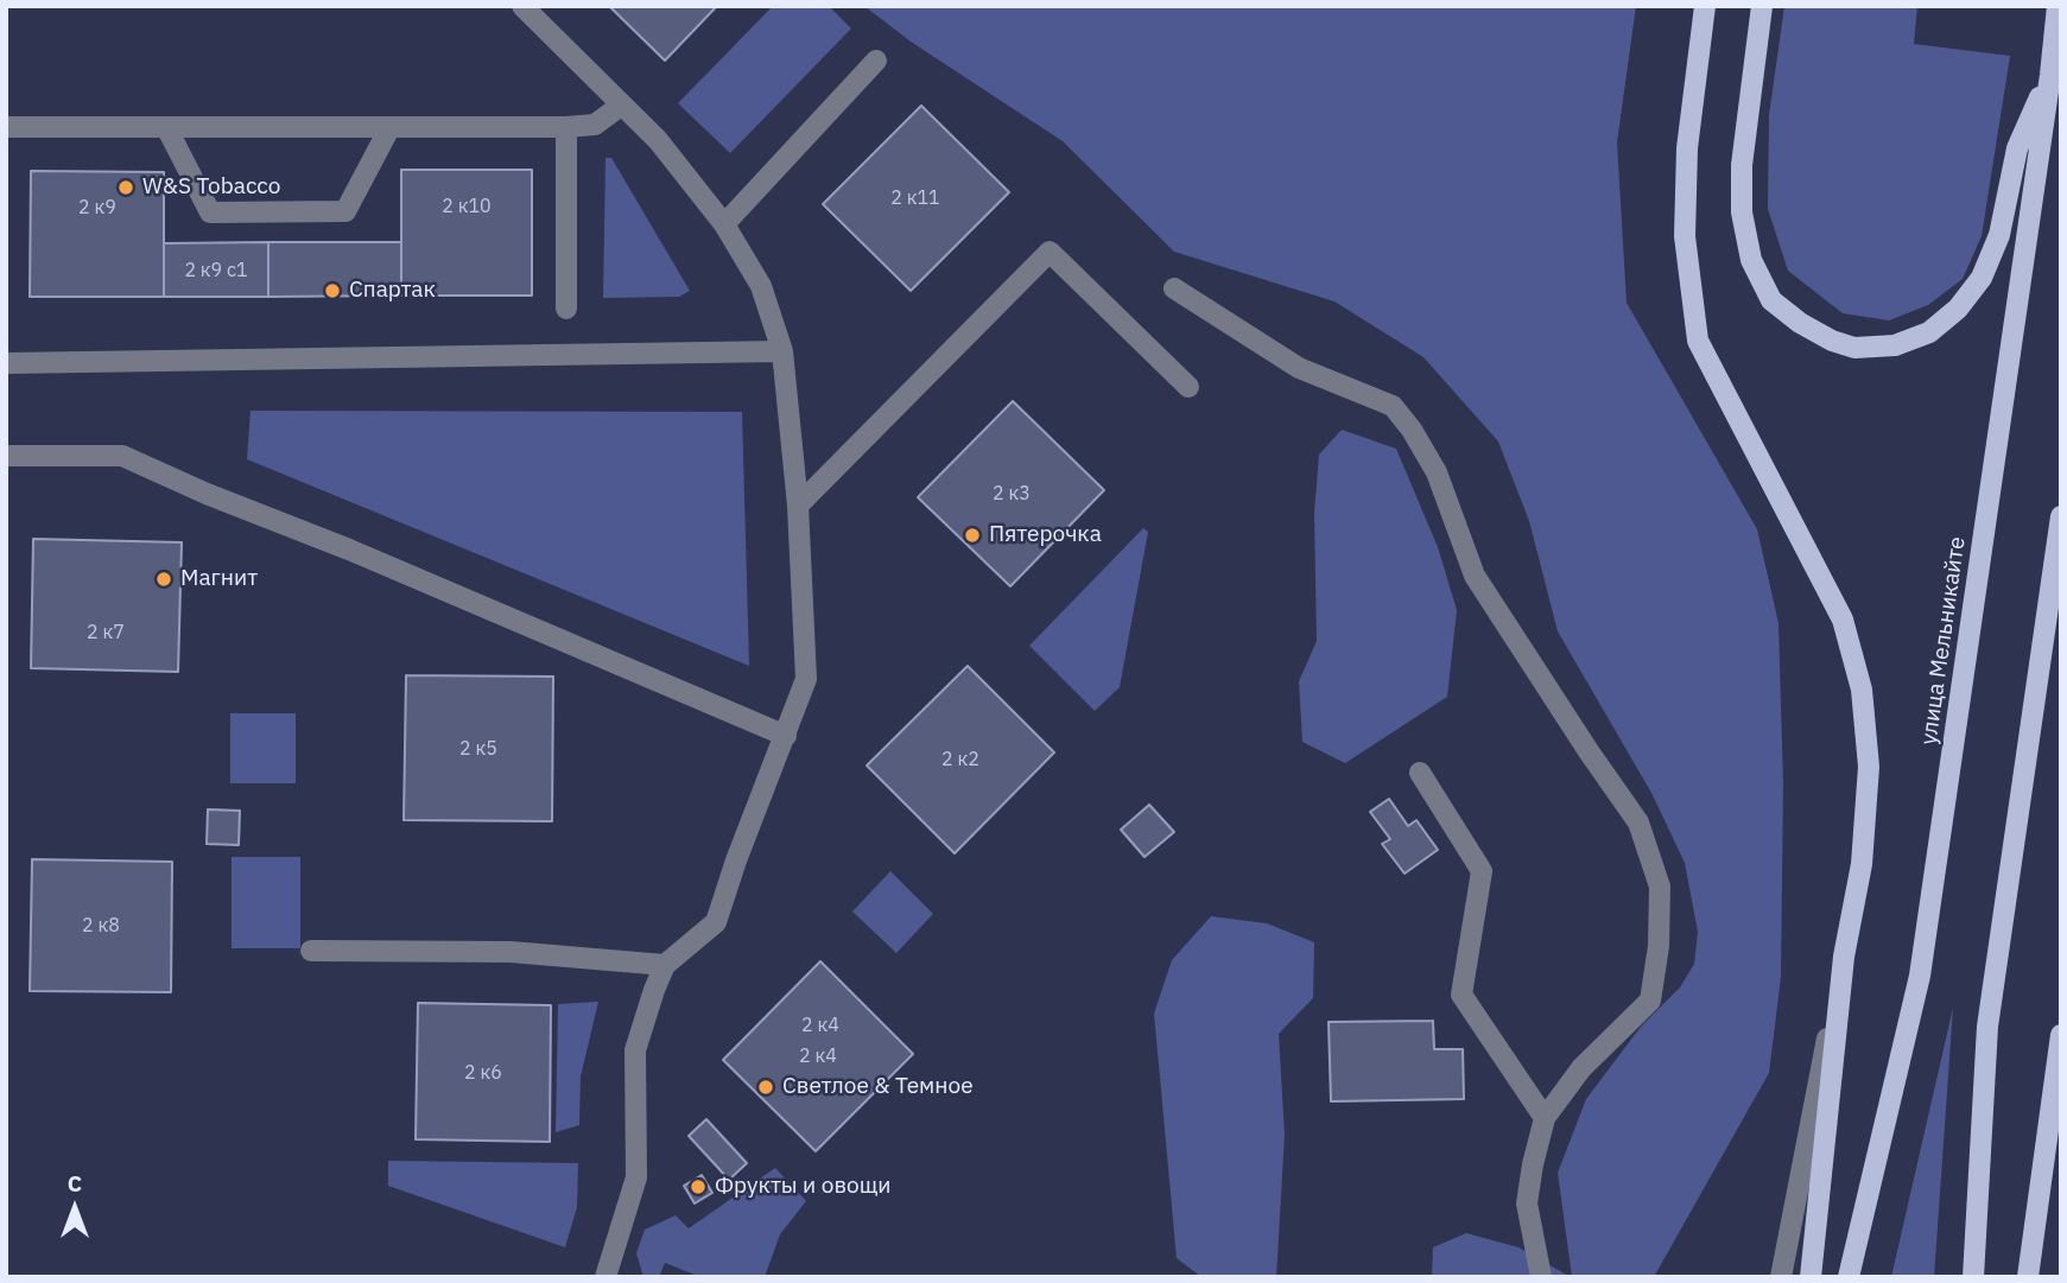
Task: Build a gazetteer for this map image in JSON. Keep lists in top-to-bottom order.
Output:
{
  "streets": {
    "main road": ["улица Мельникайте"]
  },
  "places": [
    "W&S Tobacco",
    "Спартак",
    "Пятерочка",
    "Магнит",
    "Светлое & Темное",
    "Фрукты и овощи"
  ],
  "house_numbers": [
    "2 к11",
    "2 к10",
    "2 к9",
    "2 к9 с1",
    "2 к3",
    "2 к7",
    "2 к5",
    "2 к2",
    "2 к8",
    "2 к4",
    "2 к4",
    "2 к6"
  ],
  "north": "top"
}
